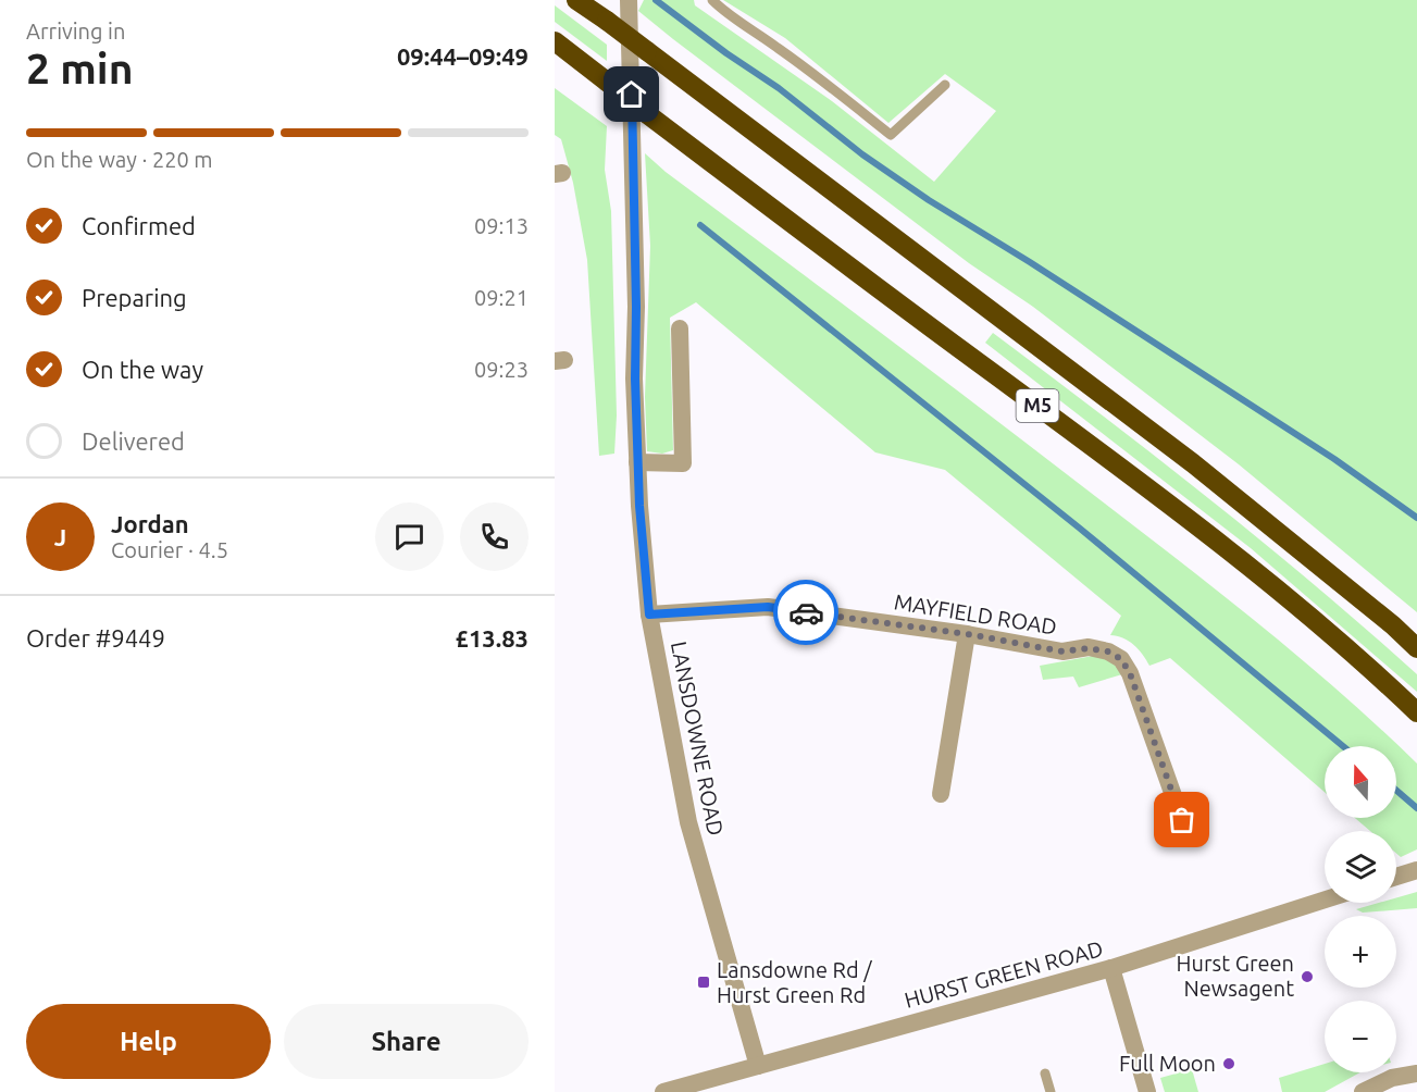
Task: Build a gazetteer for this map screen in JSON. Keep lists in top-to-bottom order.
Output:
{
  "streets": {
    "highway": ["M5"],
    "street": ["MAYFIELD ROAD", "LANSDOWNE ROAD", "HURST GREEN ROAD"]
  },
  "crossings": [
    ["MAYFIELD ROAD", "LANSDOWNE ROAD"],
    ["LANSDOWNE ROAD", "HURST GREEN ROAD"]
  ],
  "places": {
    "other": ["Hurst Green Newsagent", "Full Moon"],
    "transit": ["Lansdowne Rd / Hurst Green Rd"]
  },
  "north": "top",
  "page": {
    "heading": ["2 min", "Arriving in", "09:44–09:49"],
    "panel": [
      "Jordan",
      "Courier · 4.5",
      "Order #9449",
      "£13.83"
    ],
    "bar": "On the way · 220 m",
    "list": [
      ["Confirmed", "09:13"],
      ["Preparing", "09:21"],
      ["On the way", "09:23"],
      "Delivered"
    ],
    "round": "J",
    "map_buttons": ["+", "−"],
    "buttons": ["Help", "Share"]
  }
}
